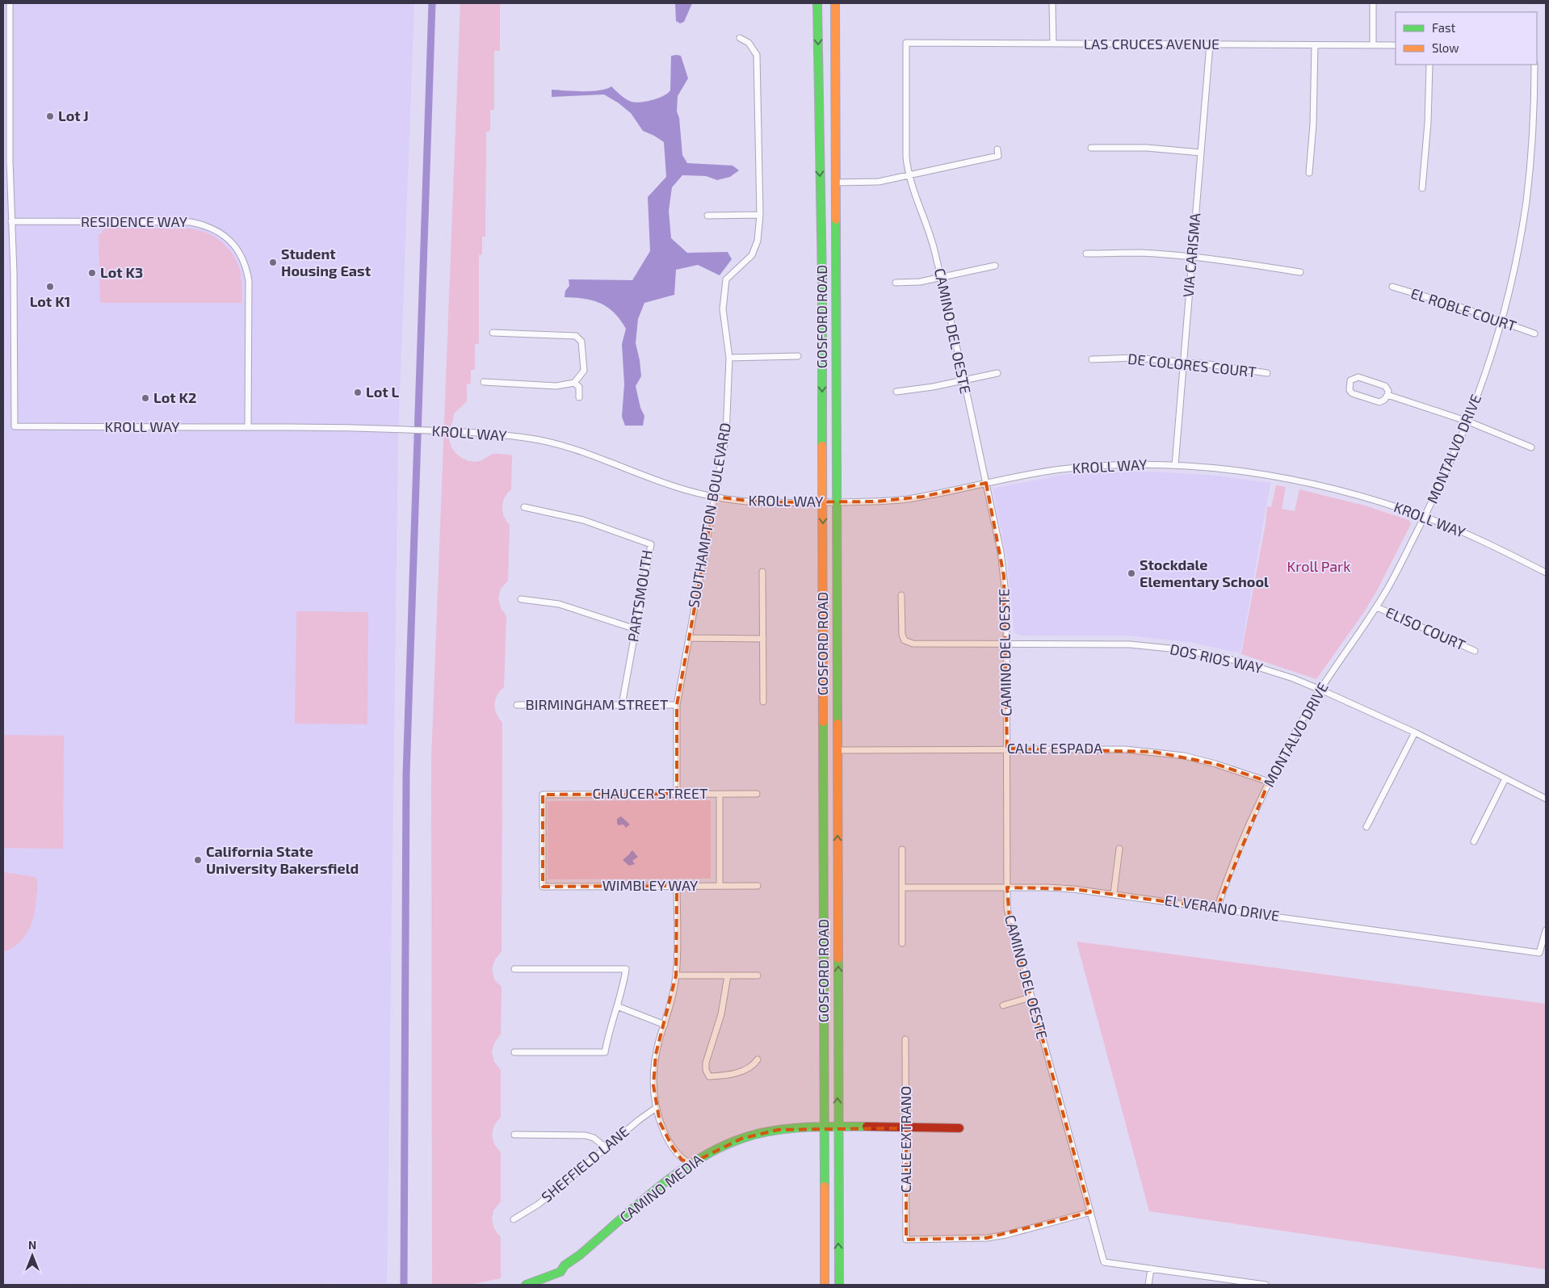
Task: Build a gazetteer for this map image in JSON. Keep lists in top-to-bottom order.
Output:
{
  "streets": {
    "main road": ["GOSFORD ROAD", "CAMINO MEDIA"],
    "street": [
      "LAS CRUCES AVENUE",
      "RESIDENCE WAY",
      "VIA CARISMA",
      "EL ROBLE COURT",
      "CAMINO DEL OESTE",
      "DE COLORES COURT",
      "KROLL WAY",
      "MONTALVO DRIVE",
      "SOUTHAMPTON BOULEVARD",
      "PARTSMOUTH",
      "ELISO COURT",
      "DOS RIOS WAY",
      "BIRMINGHAM STREET",
      "CALLE ESPADA",
      "CHAUCER STREET",
      "WIMBLEY WAY",
      "EL VERANO DRIVE",
      "CALLE EXTRANO",
      "SHEFFIELD LANE"
    ]
  },
  "crossings": [
    ["LAS CRUCES AVENUE", "VIA CARISMA"],
    ["LAS CRUCES AVENUE", "CAMINO DEL OESTE"],
    ["RESIDENCE WAY", "KROLL WAY"],
    ["VIA CARISMA", "DE COLORES COURT"],
    ["VIA CARISMA", "KROLL WAY"],
    ["EL ROBLE COURT", "MONTALVO DRIVE"],
    ["GOSFORD ROAD", "KROLL WAY"],
    ["GOSFORD ROAD", "CALLE ESPADA"],
    ["GOSFORD ROAD", "CAMINO MEDIA"],
    ["CAMINO DEL OESTE", "KROLL WAY"],
    ["CAMINO DEL OESTE", "DOS RIOS WAY"],
    ["CAMINO DEL OESTE", "CALLE ESPADA"],
    ["CAMINO DEL OESTE", "EL VERANO DRIVE"],
    ["CAMINO DEL OESTE", "CALLE EXTRANO"],
    ["KROLL WAY", "MONTALVO DRIVE"],
    ["KROLL WAY", "SOUTHAMPTON BOULEVARD"],
    ["MONTALVO DRIVE", "ELISO COURT"],
    ["MONTALVO DRIVE", "DOS RIOS WAY"],
    ["MONTALVO DRIVE", "CALLE ESPADA"],
    ["MONTALVO DRIVE", "EL VERANO DRIVE"],
    ["SOUTHAMPTON BOULEVARD", "BIRMINGHAM STREET"],
    ["SOUTHAMPTON BOULEVARD", "CHAUCER STREET"],
    ["PARTSMOUTH", "BIRMINGHAM STREET"],
    ["CHAUCER STREET", "WIMBLEY WAY"],
    ["CALLE EXTRANO", "CAMINO MEDIA"]
  ],
  "parks": ["Kroll Park"],
  "places": [
    "Lot J",
    "Student Housing East",
    "Lot K3",
    "Lot K1",
    "Lot L",
    "Lot K2",
    "Stockdale Elementary School",
    "California State University Bakersfield"
  ],
  "legend": ["Fast", "Slow"],
  "north": "top"
}
